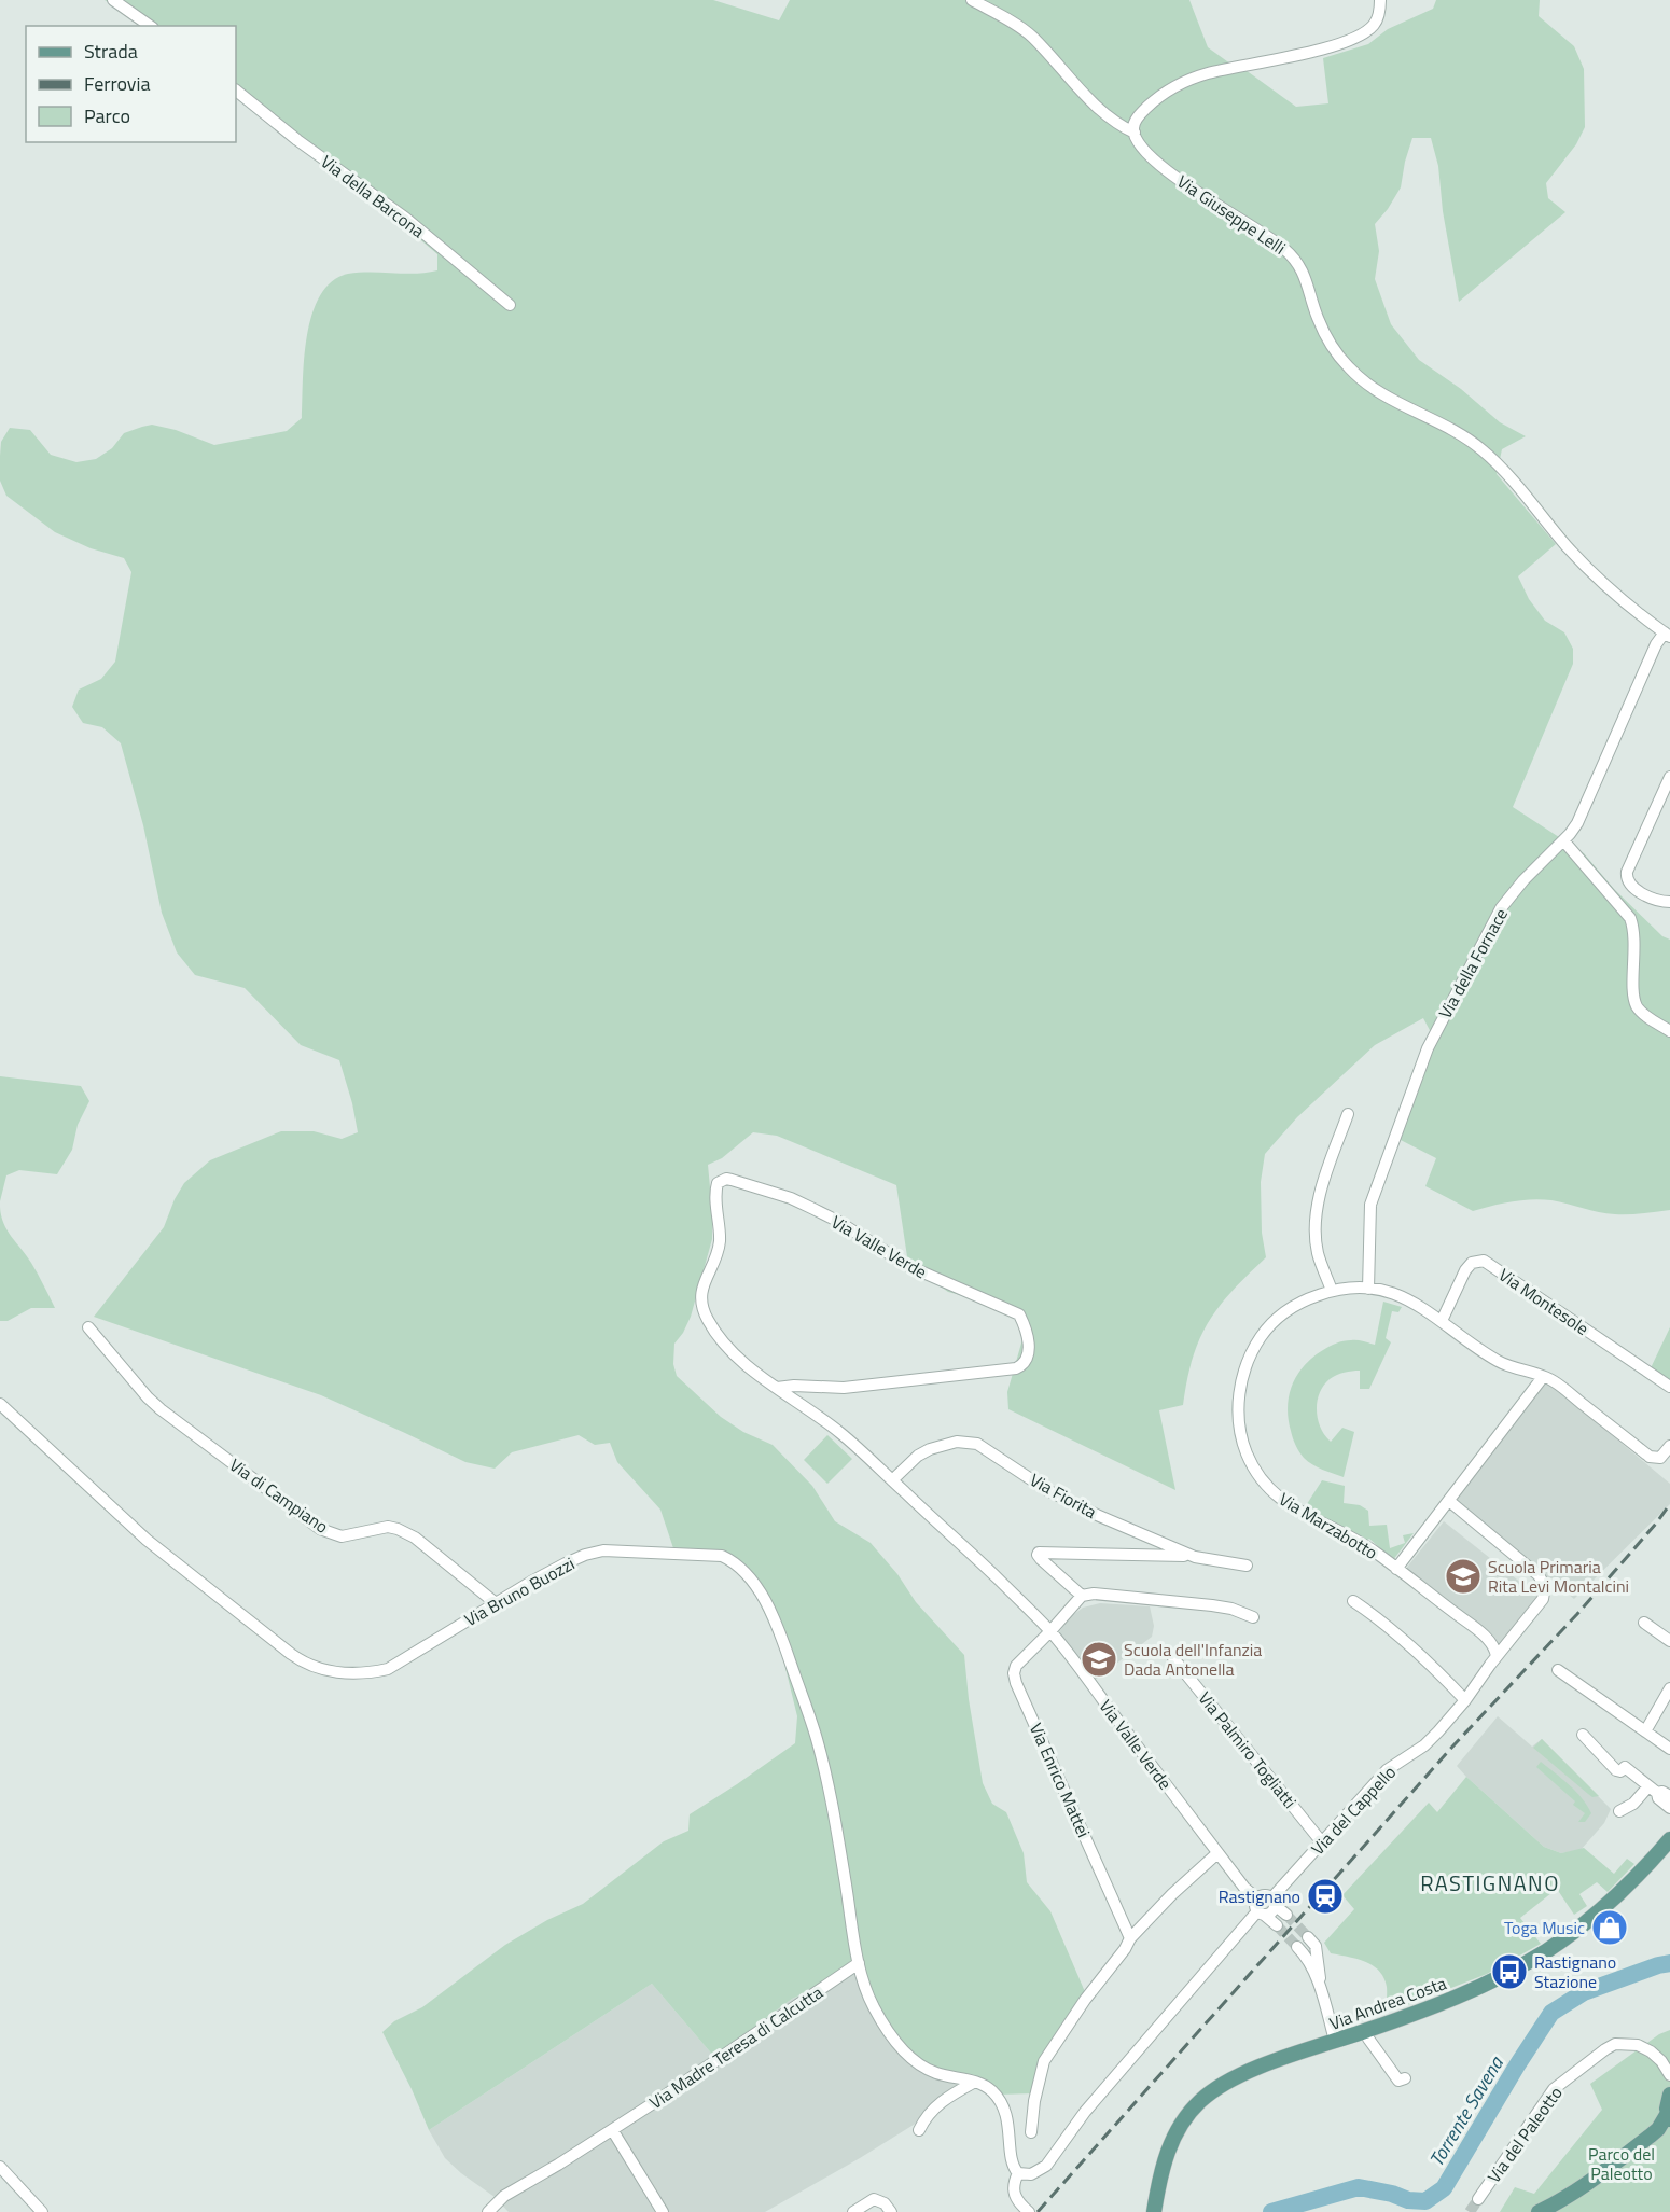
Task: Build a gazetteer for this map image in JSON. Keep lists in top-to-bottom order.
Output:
{
  "streets": {
    "main road": ["Via Andrea Costa"],
    "street": [
      "Via della Barcona",
      "Via Giuseppe Lelli",
      "Via della Fornace",
      "Via Valle Verde",
      "Via Montesole",
      "Via di Campiano",
      "Via Fiorita",
      "Via Marzabotto",
      "Via Bruno Buozzi",
      "Via Palmiro Togliatti",
      "Via Enrico Mattei",
      "Via del Cappello",
      "Via Madre Teresa di Calcutta",
      "Via del Paleotto"
    ]
  },
  "crossings": [
    ["Via Giuseppe Lelli", "Via della Fornace"],
    ["Via della Fornace", "Via Marzabotto"],
    ["Via Valle Verde", "Via Fiorita"],
    ["Via Valle Verde", "Via Enrico Mattei"],
    ["Via Valle Verde", "Via del Cappello"],
    ["Via Montesole", "Via Marzabotto"],
    ["Via di Campiano", "Via Bruno Buozzi"],
    ["Via Marzabotto", "Via del Cappello"],
    ["Via Bruno Buozzi", "Via Madre Teresa di Calcutta"],
    ["Via Palmiro Togliatti", "Via del Cappello"]
  ],
  "districts": ["RASTIGNANO"],
  "water": ["Torrente Savena"],
  "parks": ["Parco del Paleotto"],
  "places": {
    "school or university": ["Scuola Primaria Rita Levi Montalcini", "Scuola dell'Infanzia Dada Antonella"],
    "station": ["Rastignano"],
    "shop": ["Toga Music"],
    "bus stop": ["Rastignano Stazione"]
  },
  "legend": ["Strada", "Ferrovia", "Parco"]
}
